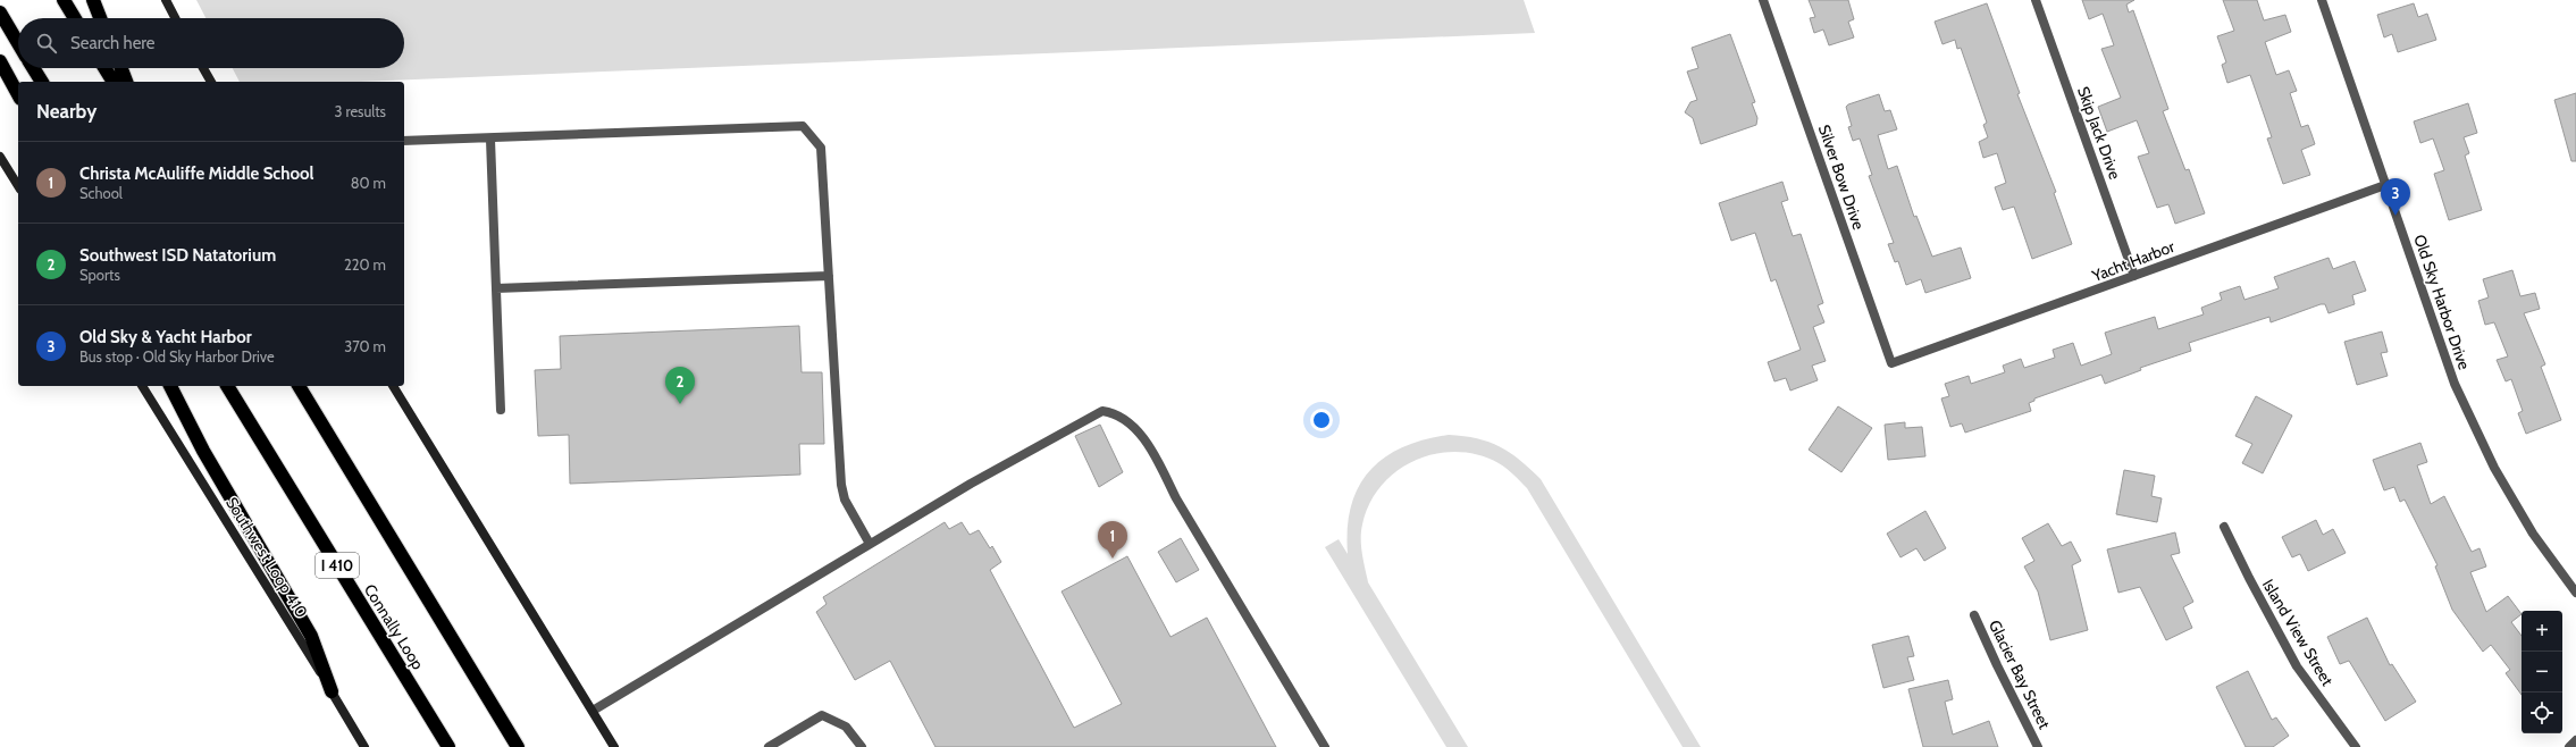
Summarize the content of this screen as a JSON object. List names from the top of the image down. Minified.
{"streets":{"highway":["I 410","Connally Loop"],"main road":["Southwest Loop 410"],"street":["Skip Jack Drive","Silver Bow Drive","Yacht Harbor","Old Sky Harbor Drive","Island View Street","Glacier Bay Street"]},"crossings":[["Skip Jack Drive","Yacht Harbor"],["Silver Bow Drive","Yacht Harbor"],["Yacht Harbor","Old Sky Harbor Drive"]],"page":{"search":"Search here","heading":["Nearby","3 results"],"list":[{"mark":"1","name":"Christa McAuliffe Middle School","note":"School","value":"80 m"},{"mark":"2","name":"Southwest ISD Natatorium","note":"Sports","value":"220 m"},{"mark":"3","name":"Old Sky & Yacht Harbor","note":"Bus stop · Old Sky Harbor Drive","value":"370 m"}],"pins":["3","2","1"],"map_buttons":["+","−"]}}
